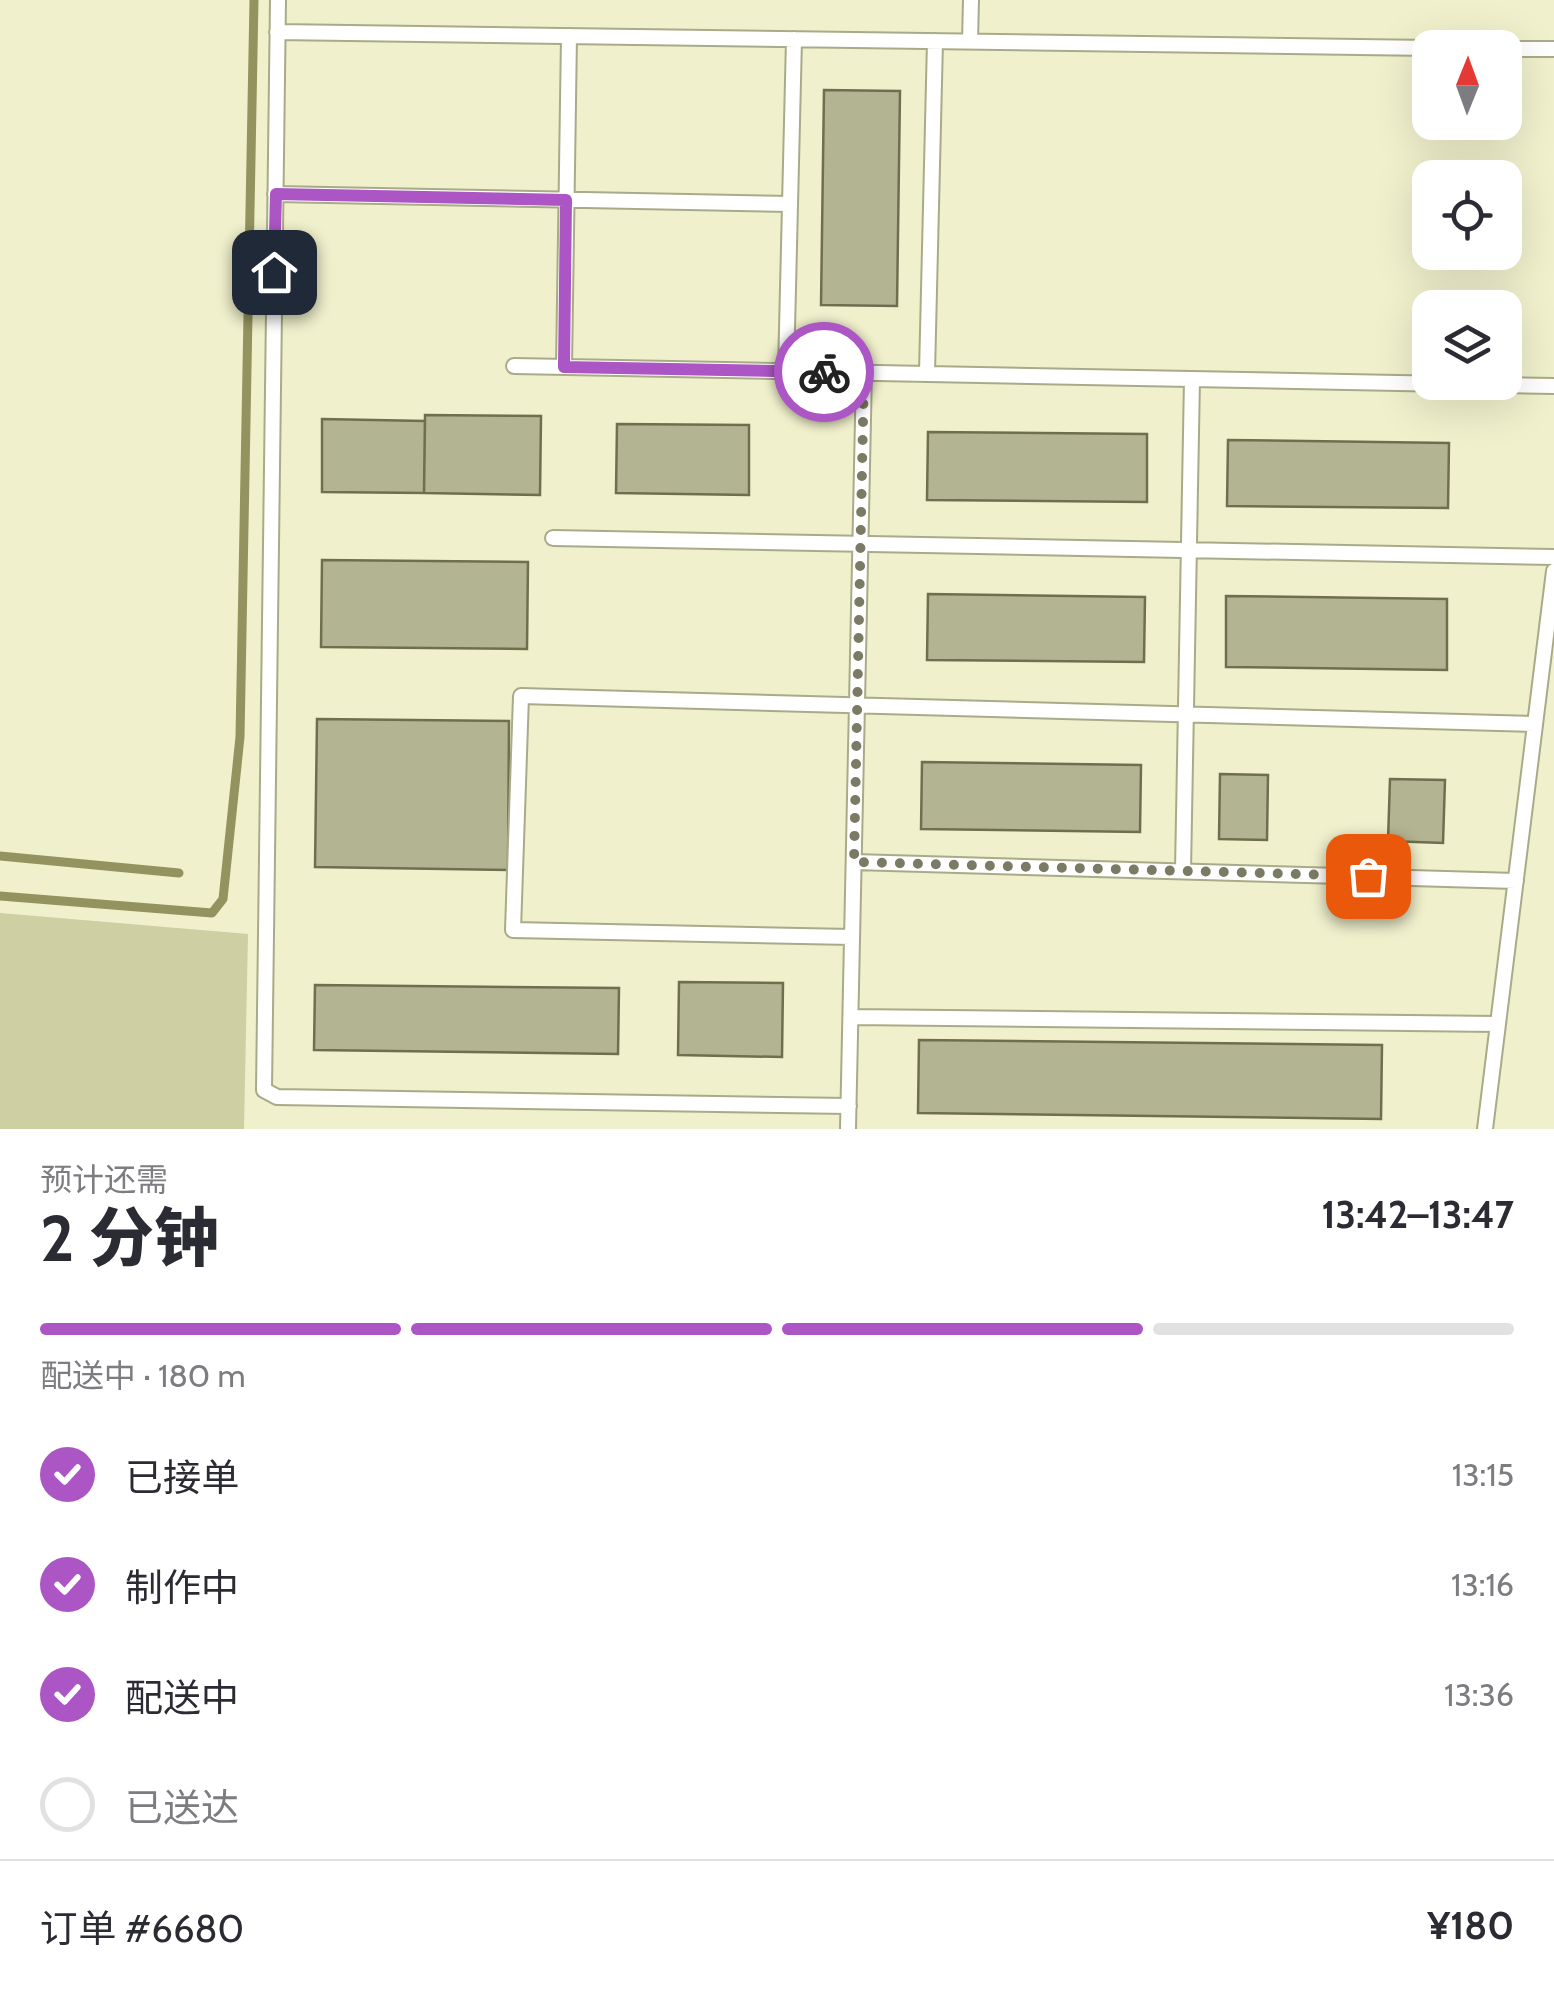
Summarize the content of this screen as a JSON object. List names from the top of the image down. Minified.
{"north":"top","page":{"heading":["2 分钟","预计还需","13:42–13:47"],"panel":["订单 #6680","¥180"],"bar":"配送中 · 180 m","list":[["已接单","13:15"],["制作中","13:16"],["配送中","13:36"],"已送达"]}}
